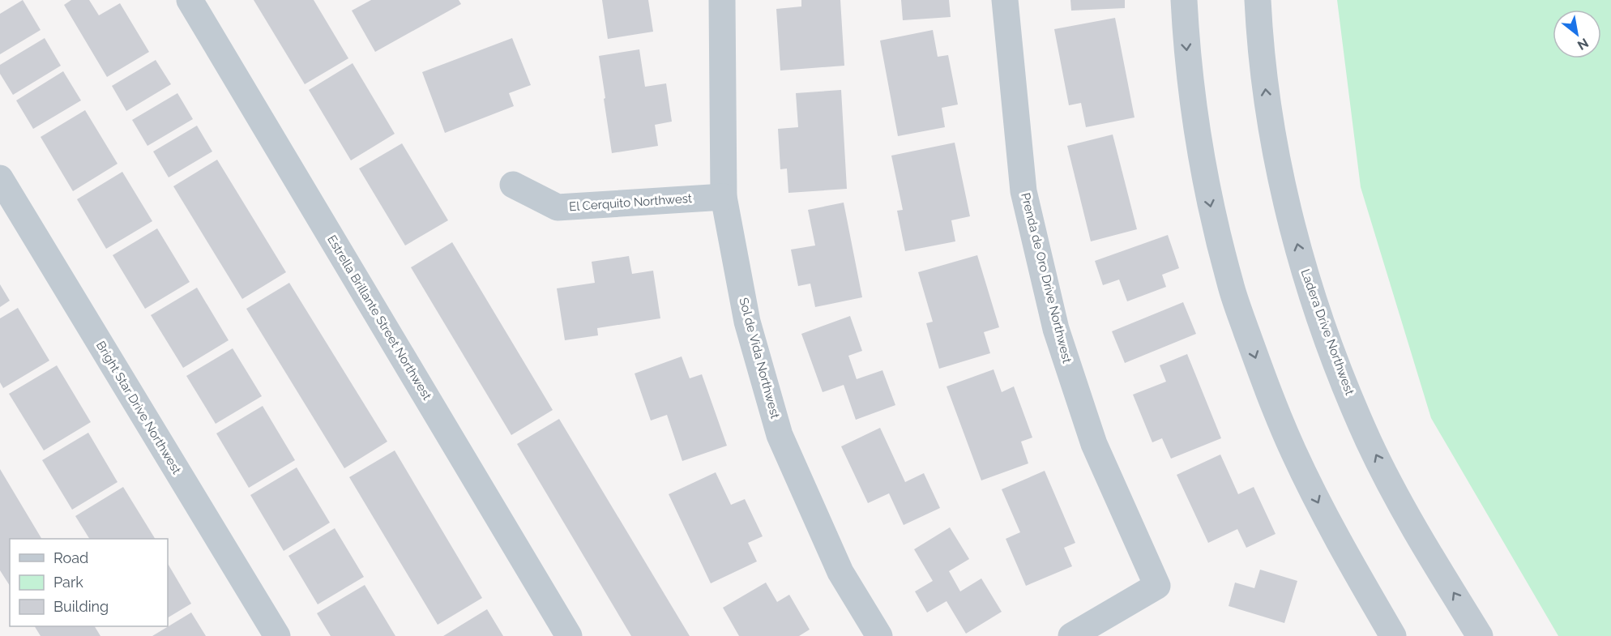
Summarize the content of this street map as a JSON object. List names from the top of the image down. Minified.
{"streets":{"street":["El Cerquito Northwest","Prenda de Oro Drive Northwest","Estrella Brillante Street Northwest","Ladera Drive Northwest","Sol de Vida Northwest","Bright Star Drive Northwest"]},"crossings":[["El Cerquito Northwest","Sol de Vida Northwest"]],"legend":["Road","Park","Building"],"north":"bottom right"}
